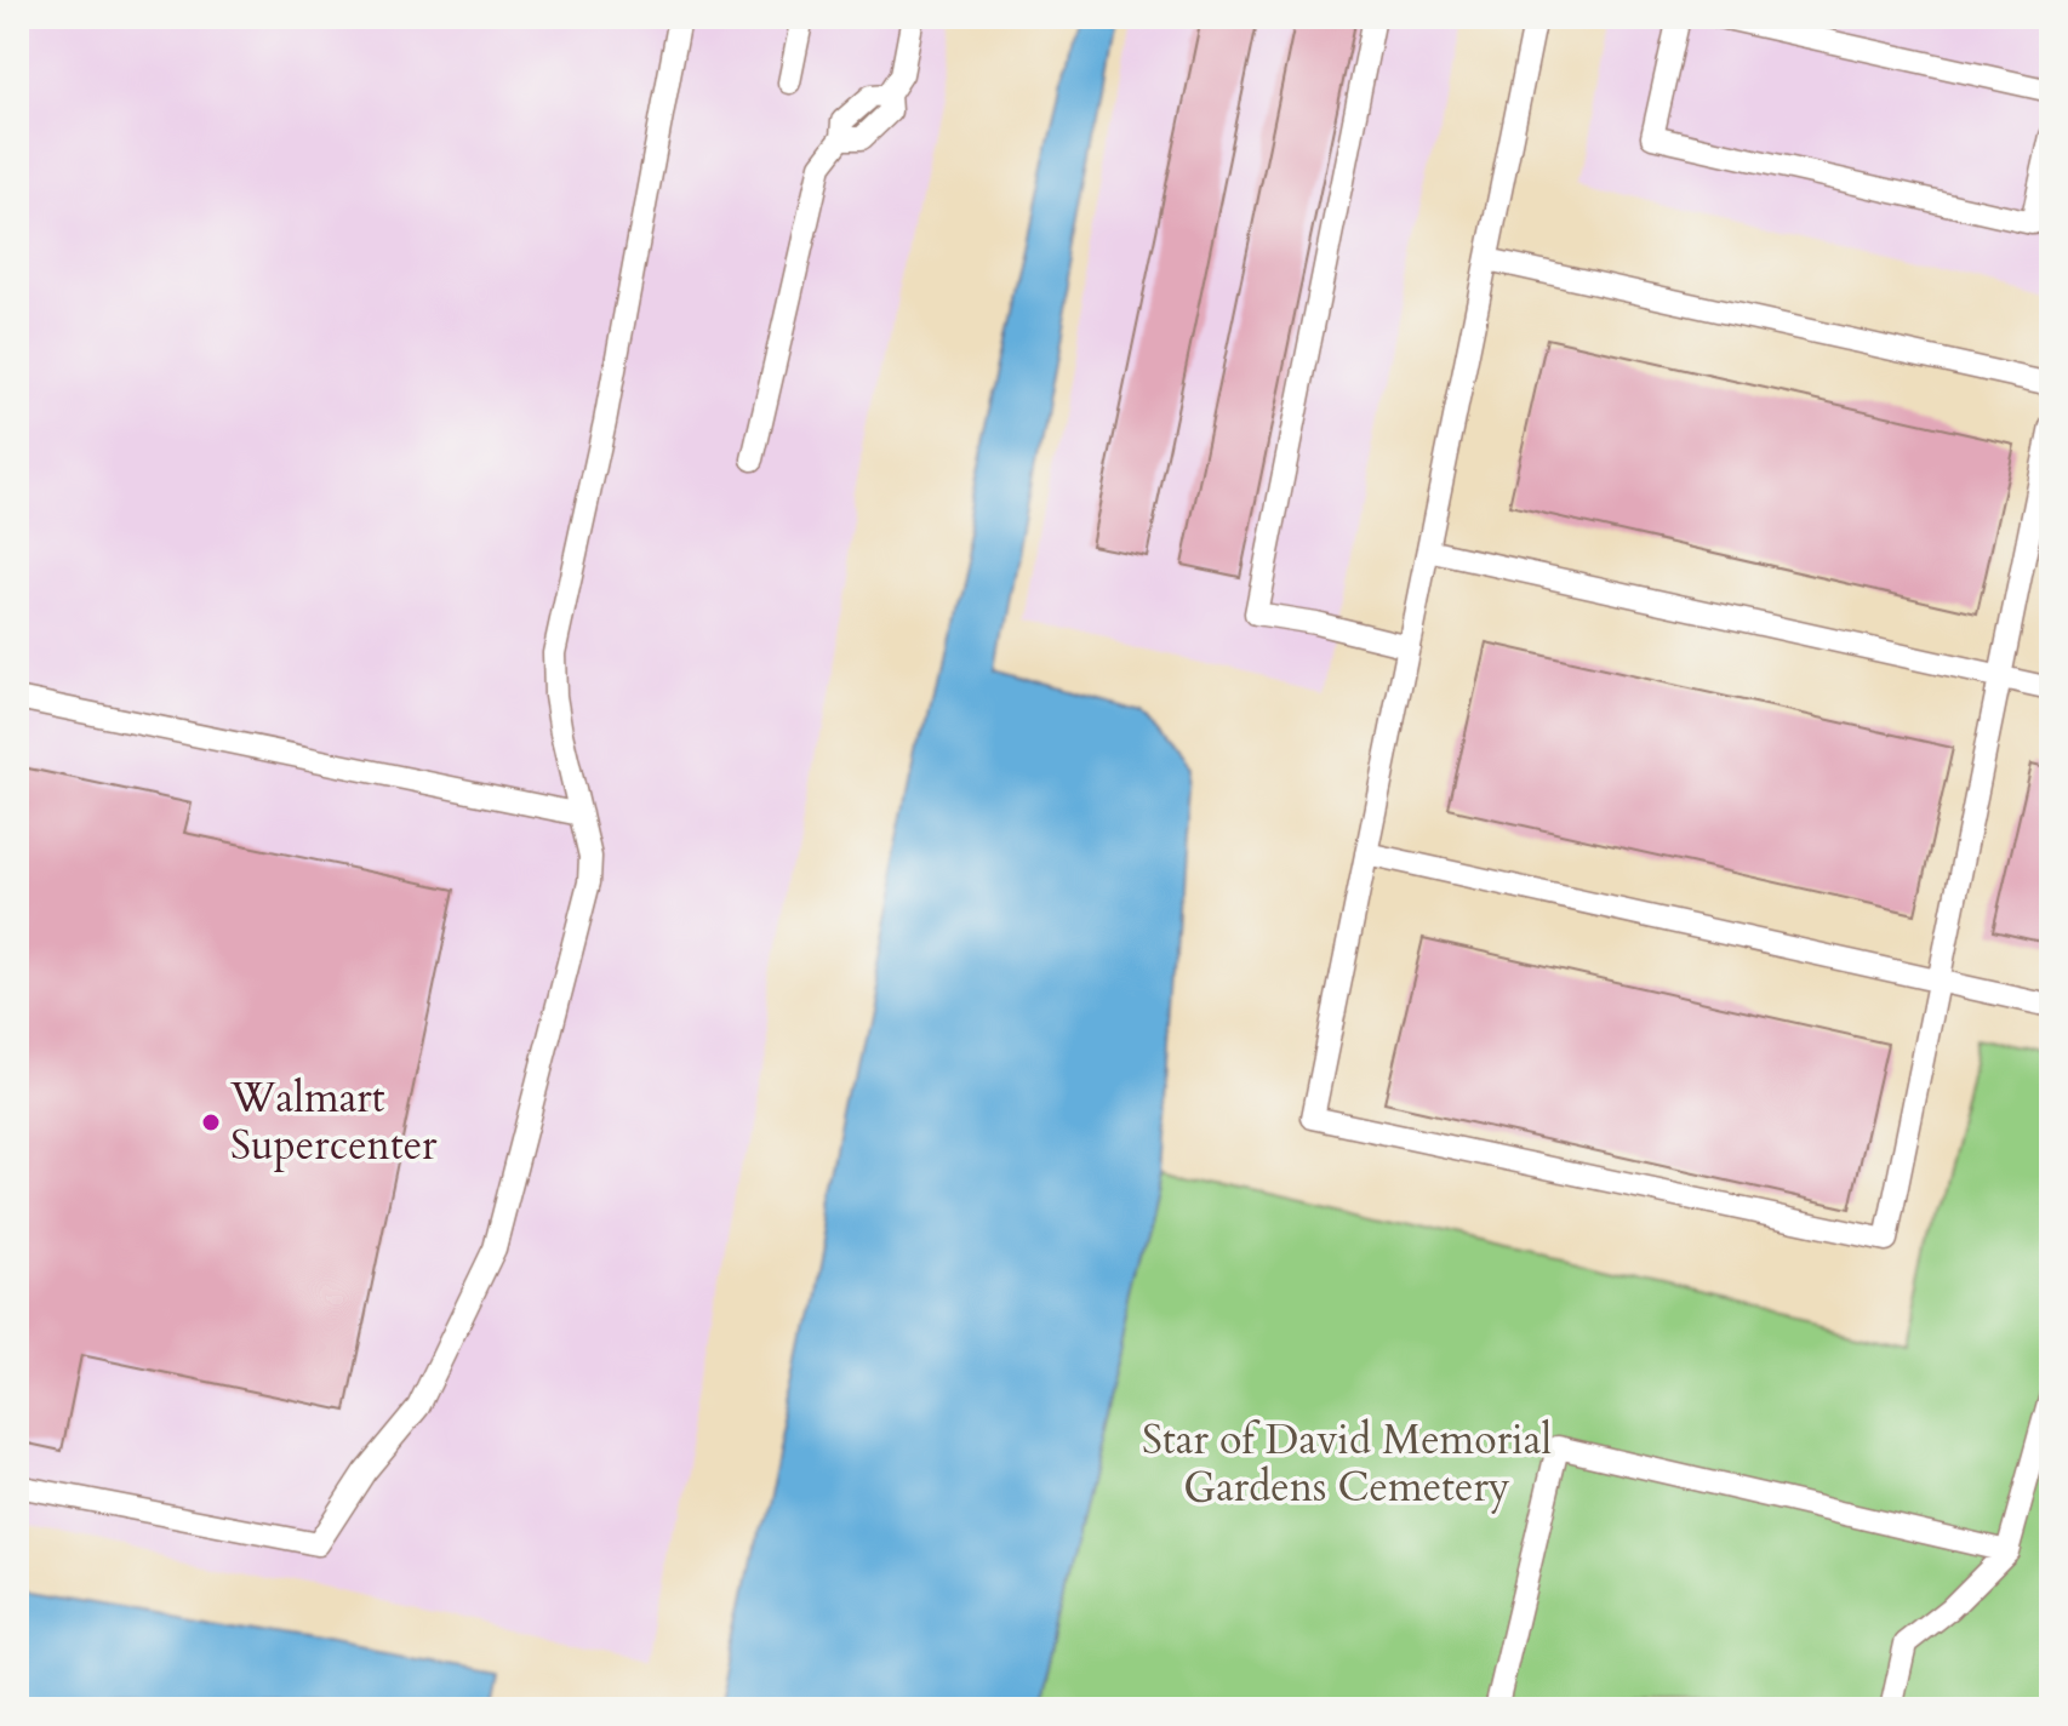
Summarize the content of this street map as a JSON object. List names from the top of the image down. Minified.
{"parks":["Star of David Memorial Gardens Cemetery"],"places":["Walmart Supercenter"]}
